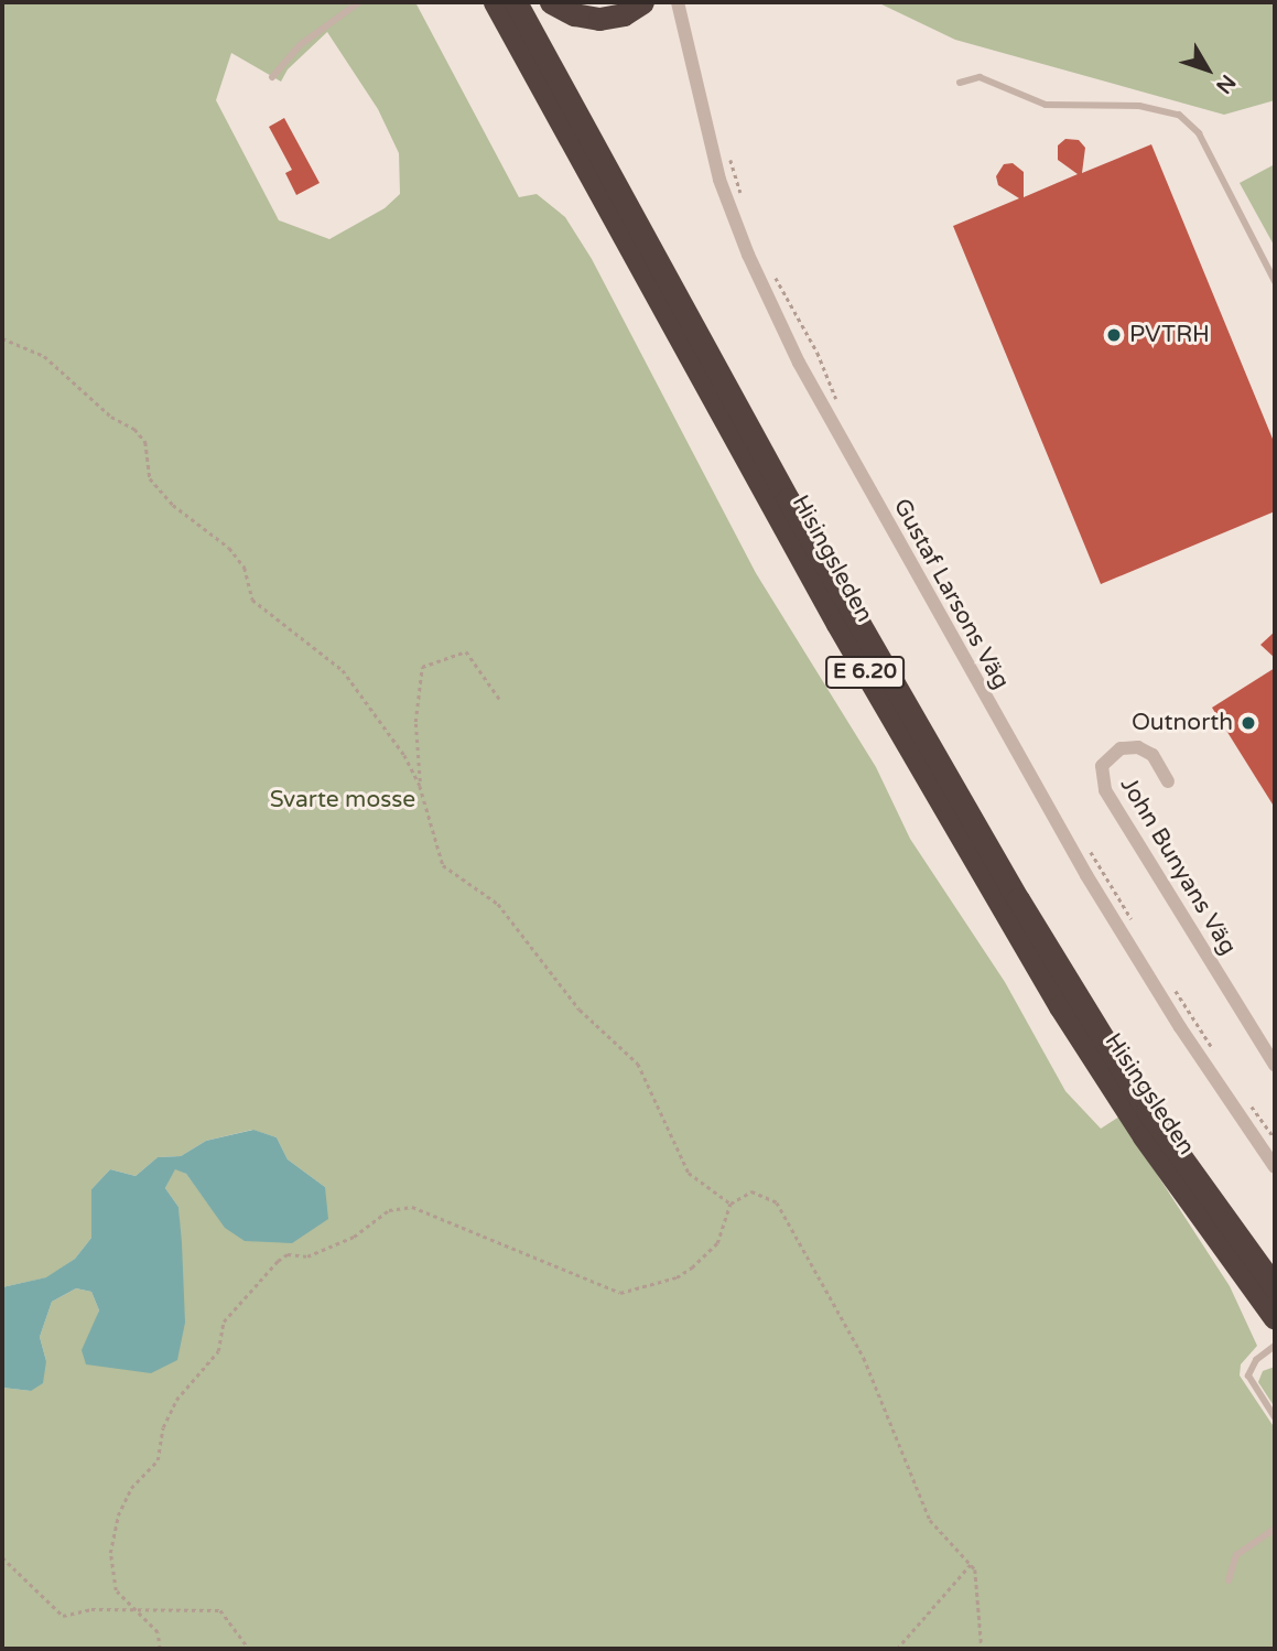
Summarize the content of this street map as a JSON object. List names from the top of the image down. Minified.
{"streets":{"highway":["Hisingsleden","E 6.20"],"street":["Gustaf Larsons Väg","John Bunyans Väg"]},"parks":["Svarte mosse"],"places":["PVTRH","Outnorth"],"north":"bottom right"}
